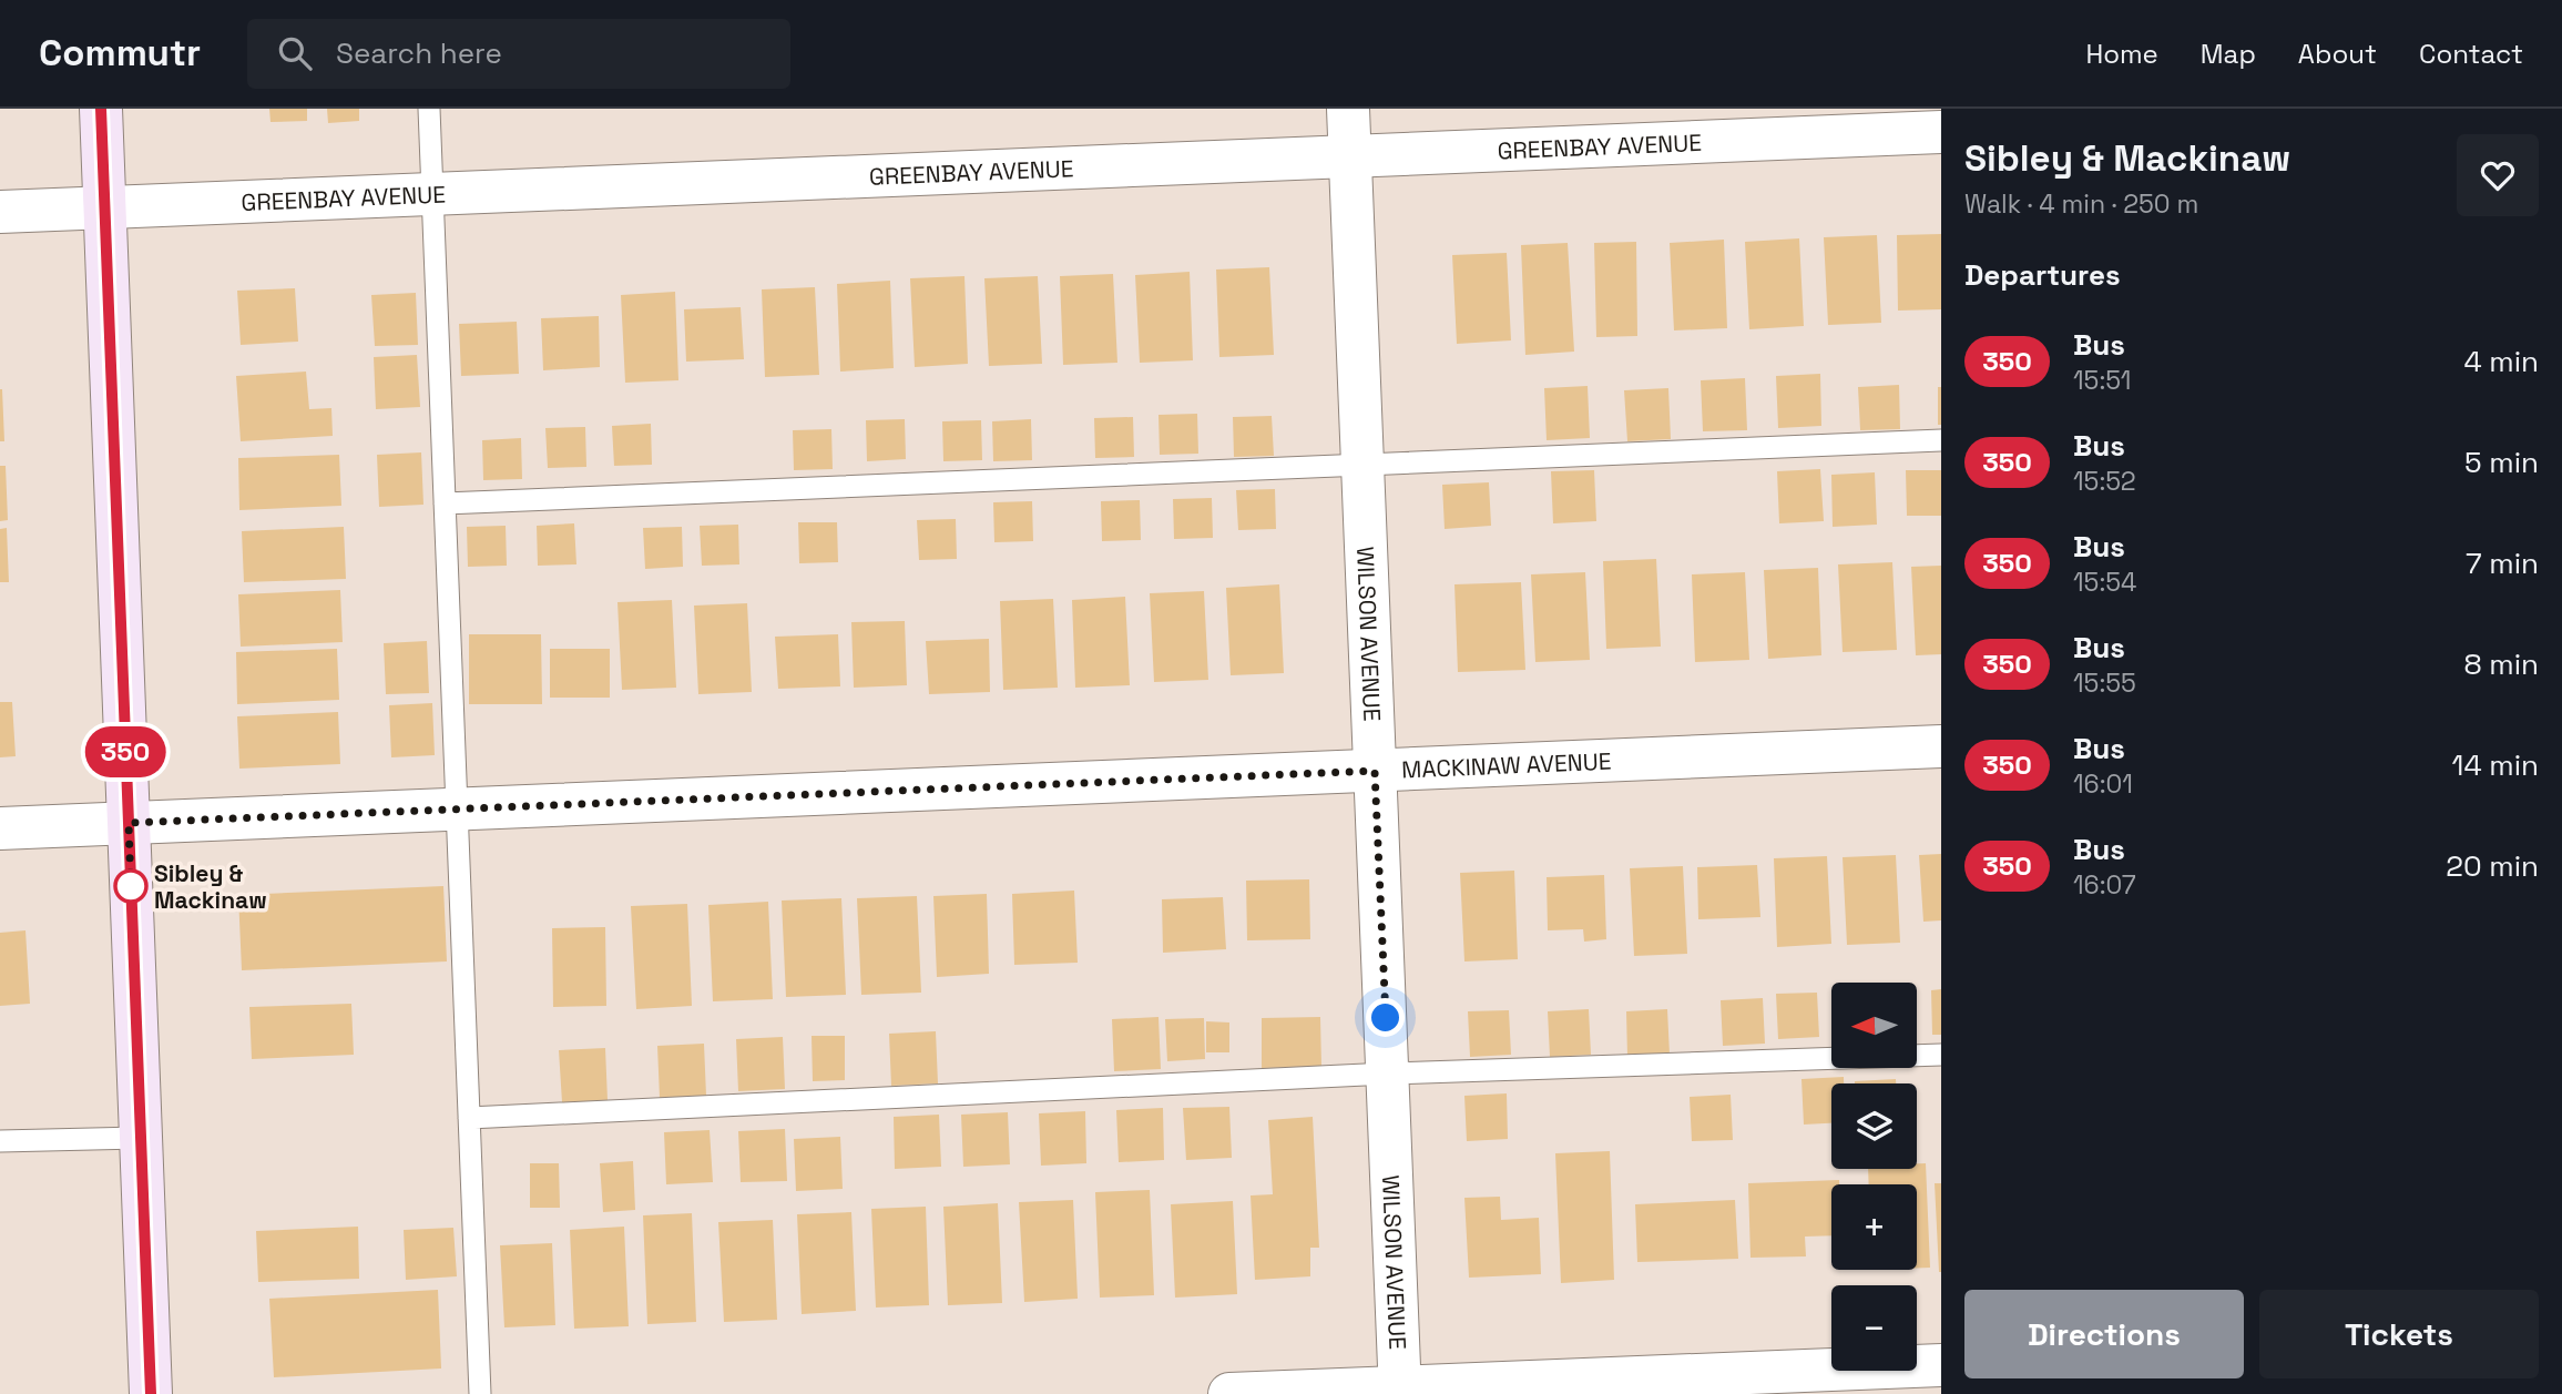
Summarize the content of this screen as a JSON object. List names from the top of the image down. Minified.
{"streets":{"street":["GREENBAY AVENUE","WILSON AVENUE","MACKINAW AVENUE"]},"crossings":[["GREENBAY AVENUE","WILSON AVENUE"],["WILSON AVENUE","MACKINAW AVENUE"]],"places":["Sibley & Mackinaw"],"lines":["bus line 350"],"north":"left","page":{"header":"Commutr","search":"Search here","nav":["Home","Map","About","Contact"],"on_map":"350","heading":[["Sibley & Mackinaw","Walk · 4 min · 250 m"],"Departures"],"list":[{"mark":"350","name":"Bus","note":"15:51","value":"4 min"},{"mark":"350","name":"Bus","note":"15:52","value":"5 min"},{"mark":"350","name":"Bus","note":"15:54","value":"7 min"},{"mark":"350","name":"Bus","note":"15:55","value":"8 min"},{"mark":"350","name":"Bus","note":"16:01","value":"14 min"},{"mark":"350","name":"Bus","note":"16:07","value":"20 min"}],"map_buttons":["+","−"],"buttons":["Directions","Tickets"]}}
